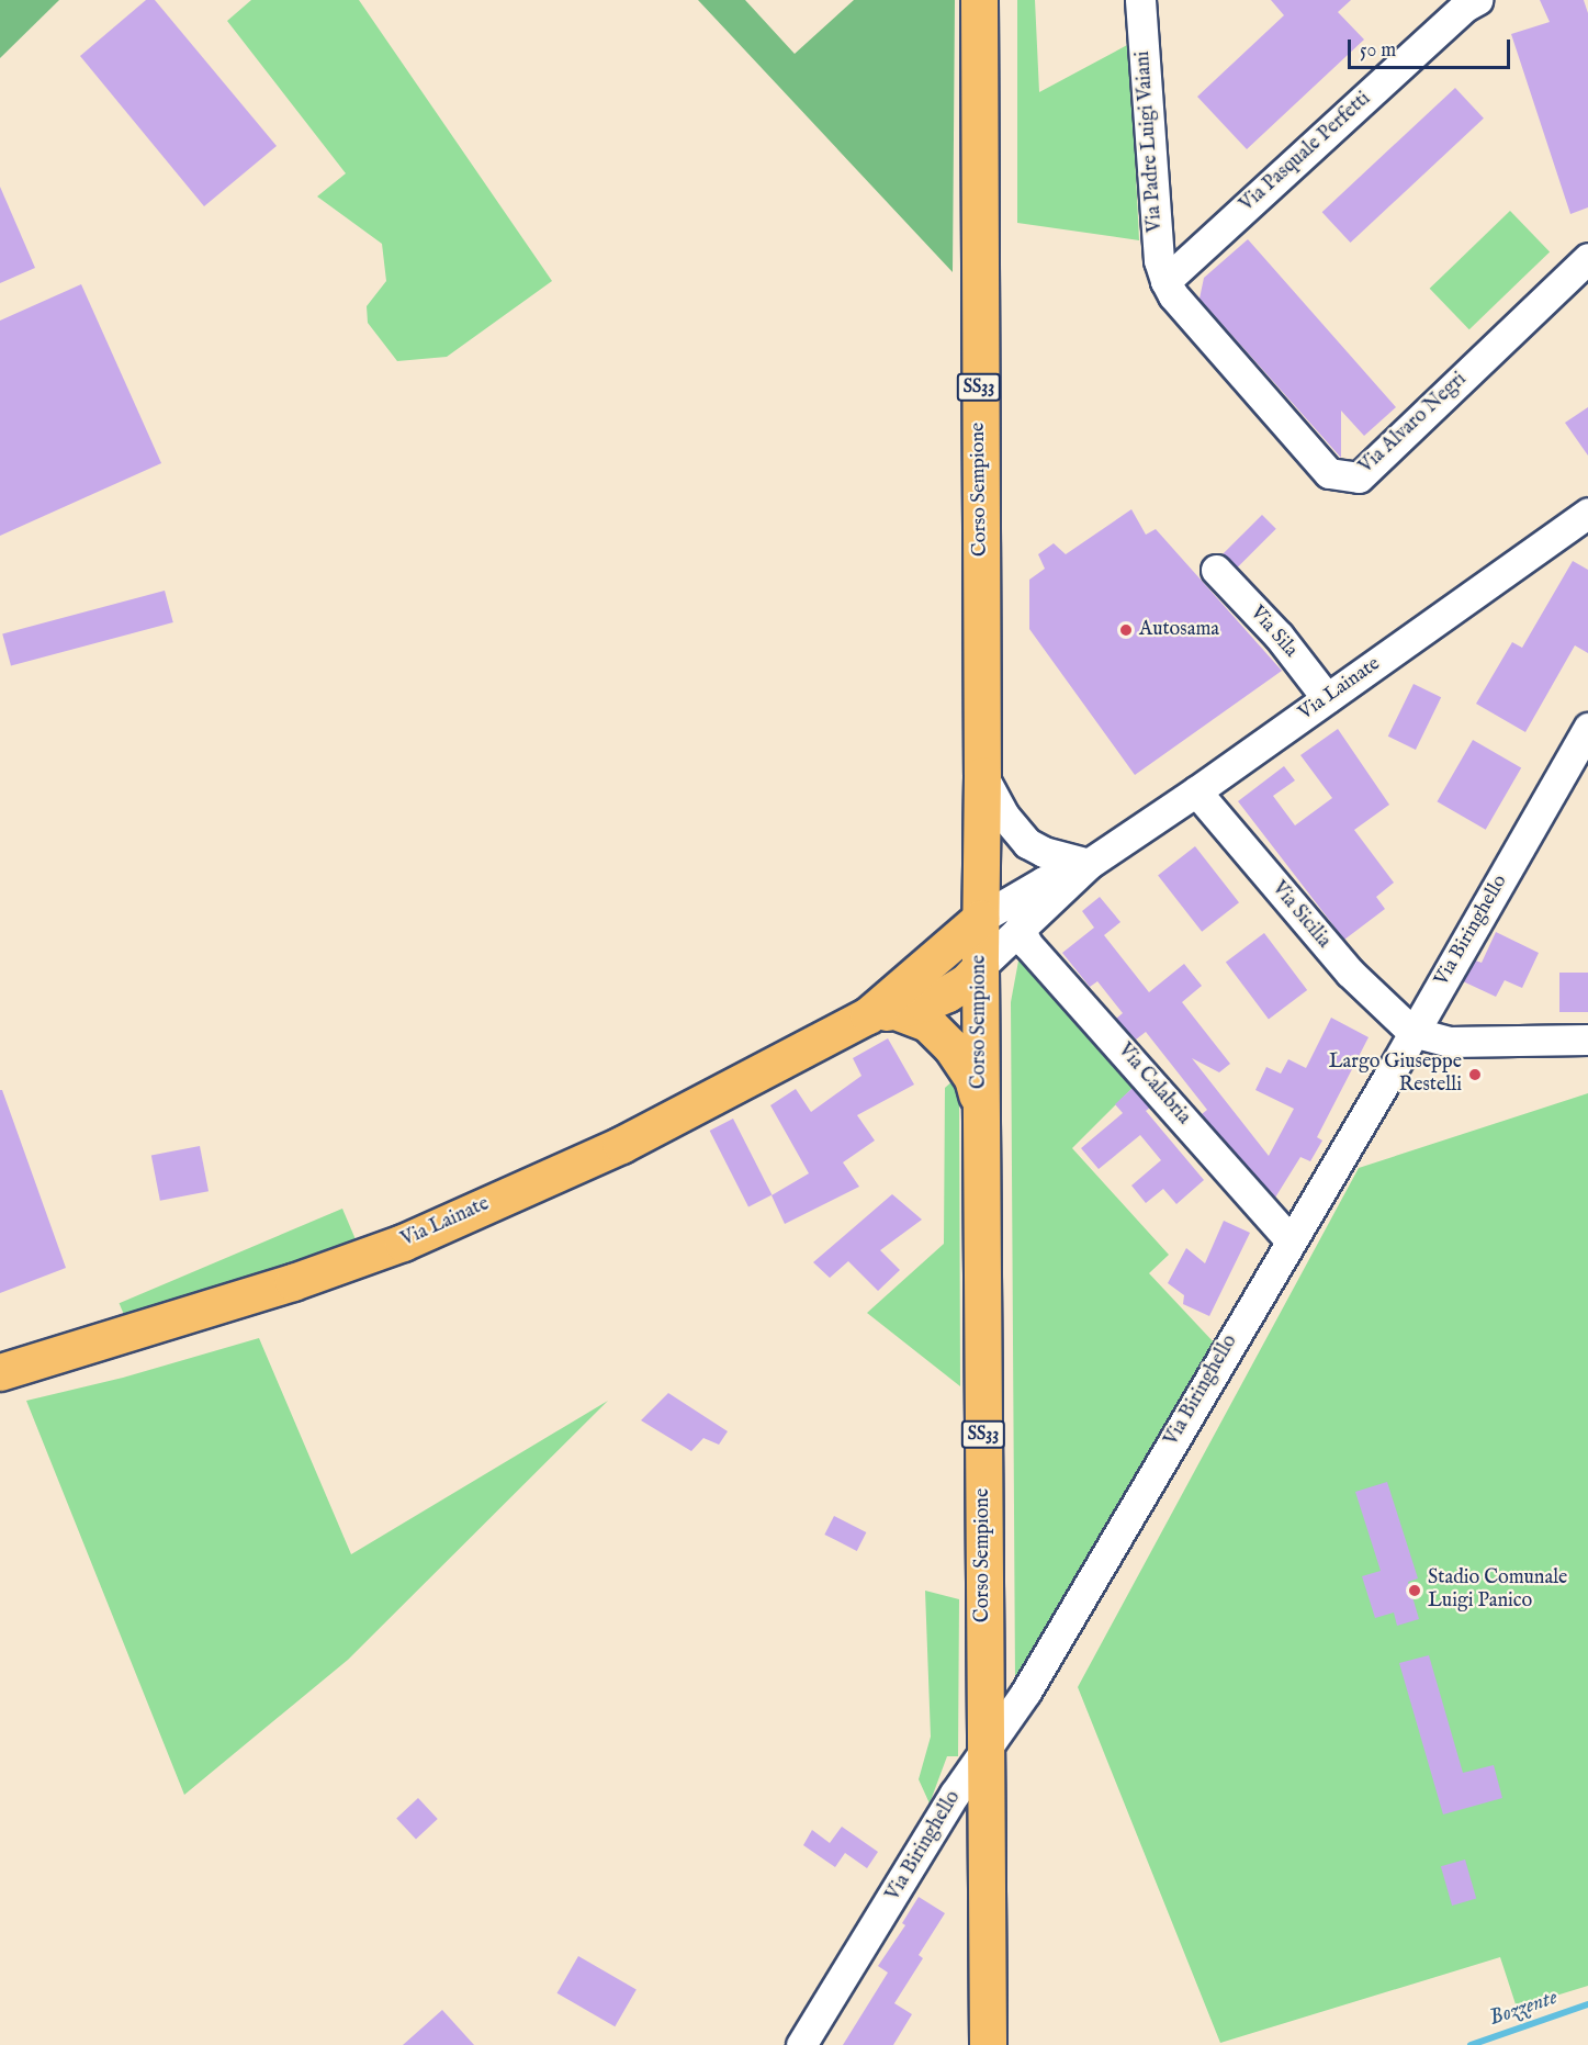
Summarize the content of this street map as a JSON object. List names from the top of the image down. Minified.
{"streets":{"main road":["SS33","Corso Sempione","Via Lainate"],"street":["Via Padre Luigi Vaiani","Via Pasquale Perfetti","Via Alvaro Negri","Via Sila","Via Sicilia","Via Biringhello","Via Calabria"]},"crossings":[["Via Padre Luigi Vaiani","Via Pasquale Perfetti"],["Via Padre Luigi Vaiani","Via Alvaro Negri"],["Via Pasquale Perfetti","Via Alvaro Negri"],["Corso Sempione","Via Lainate"],["Corso Sempione","Via Biringhello"],["Via Sila","Via Lainate"],["Via Lainate","Via Sicilia"],["Via Lainate","Via Calabria"],["Via Sicilia","Via Biringhello"],["Via Biringhello","Via Calabria"]],"water":["Bozzente"],"places":["Autosama","Largo Giuseppe Restelli","Stadio Comunale Luigi Panico"],"scale_bar":"50 m"}
